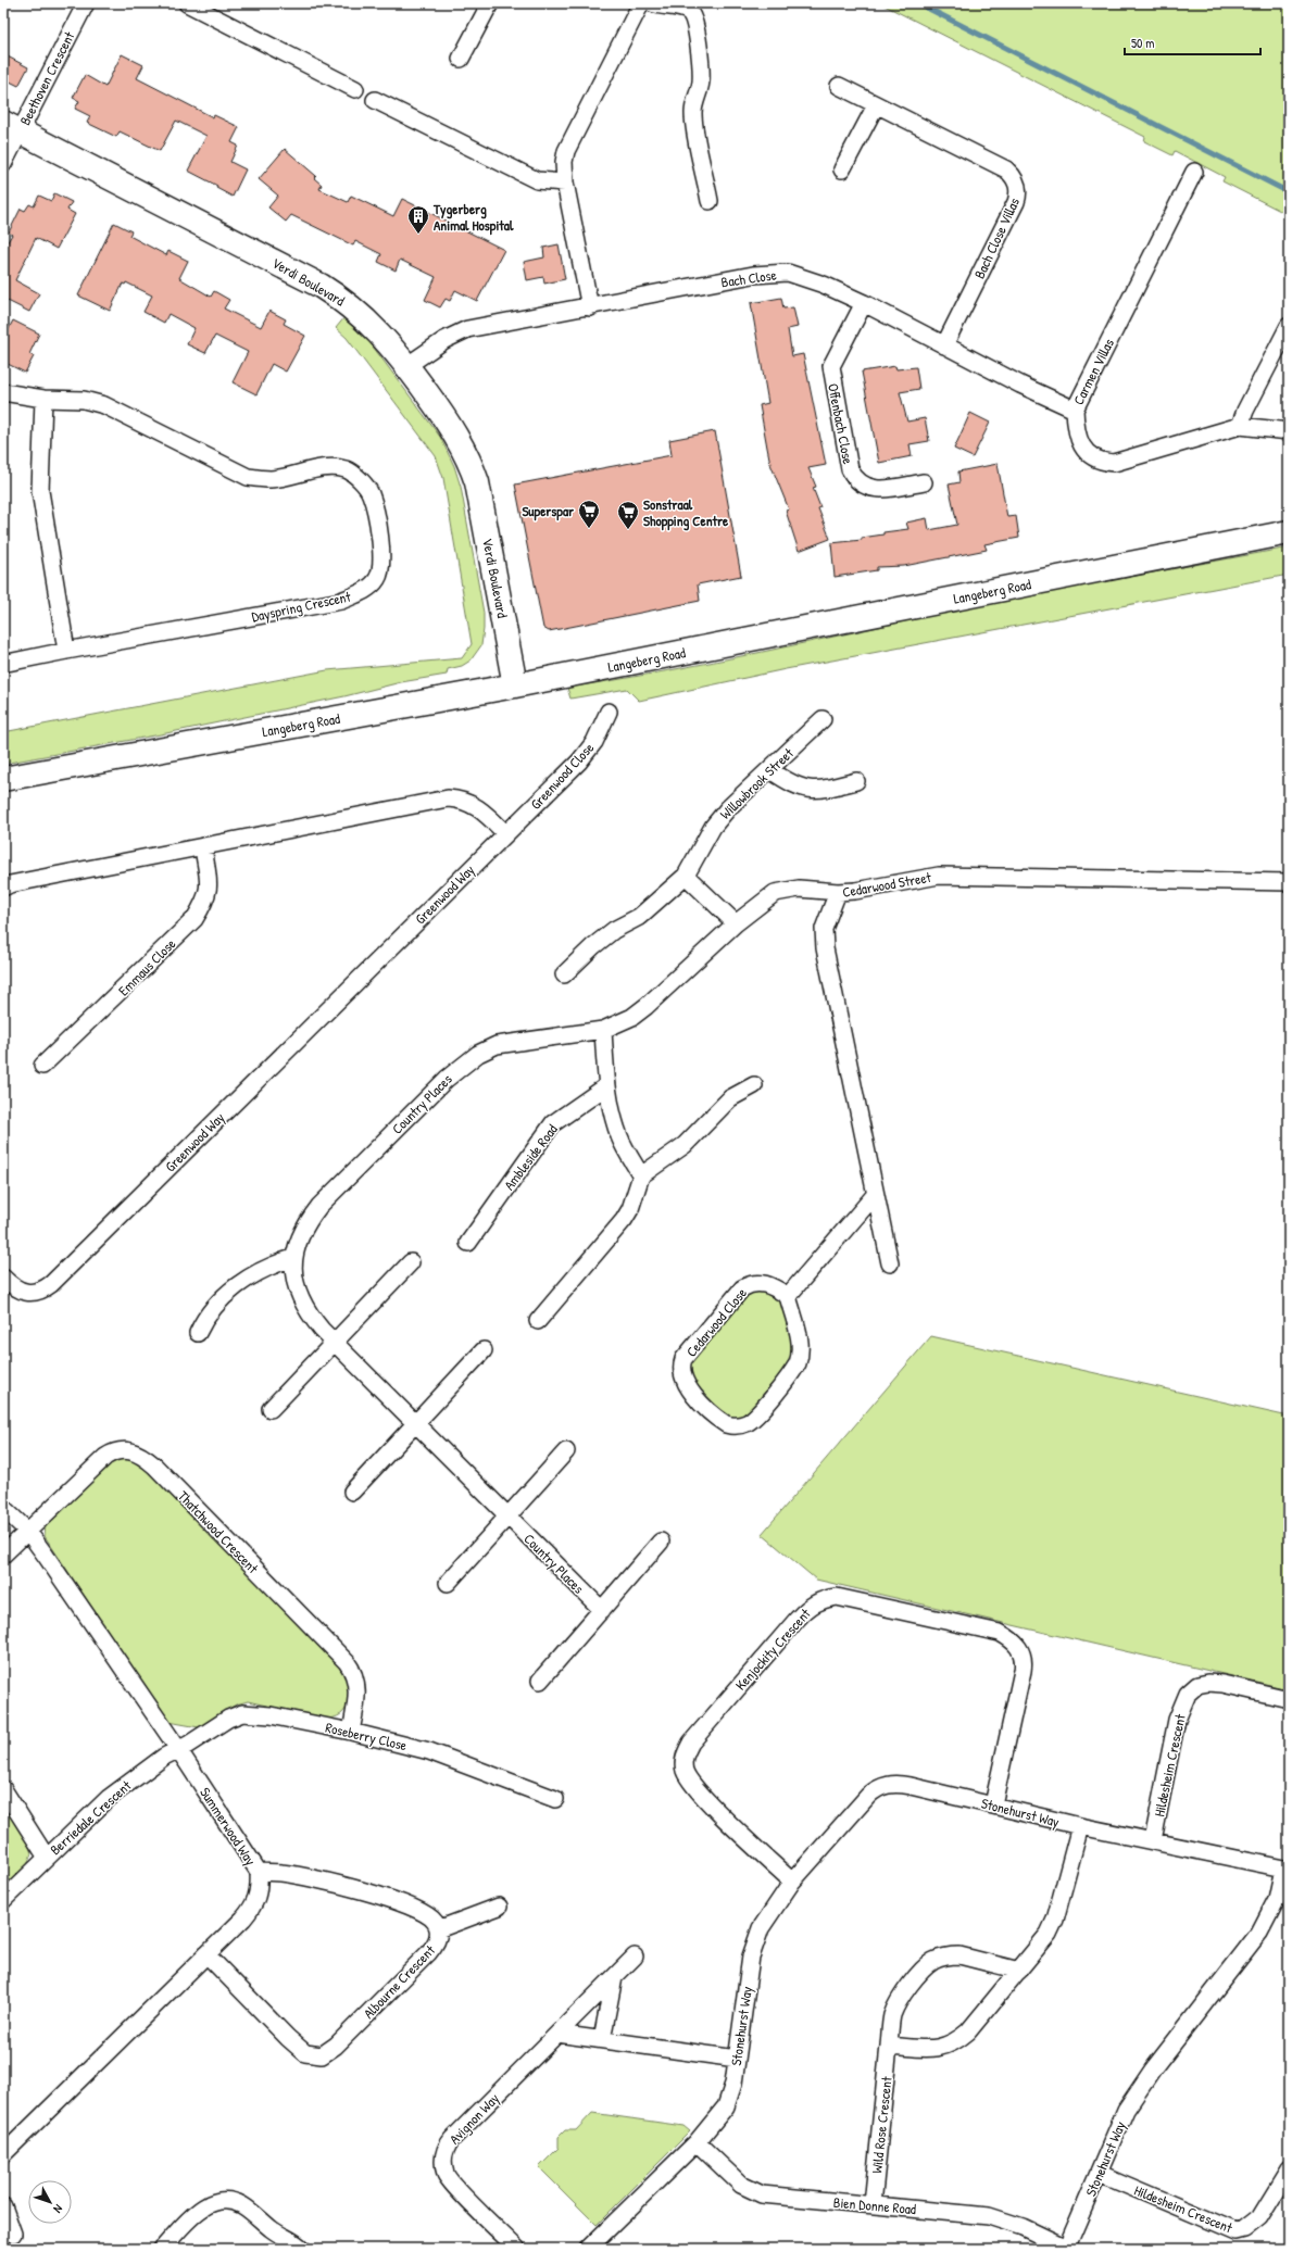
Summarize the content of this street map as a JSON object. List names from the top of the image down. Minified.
{"streets":{"main road":["Verdi Boulevard","Langeberg Road"],"street":["Beethoven Crescent","Bach Close Villas","Bach Close","Carmen Villas","Offenbach Close","Dayspring Crescent","Greenwood Close","Willowbrook Street","Cedarwood Street","Greenwood Way","Emmaus Close","Country Places","Ambleside Road","Cedarwood Close","Thatchwood Crescent","Kenjockity Crescent","Roseberry Close","Hildesheim Crescent","Stonehurst Way","Berriedale Crescent","Summerwood Way","Albourne Crescent","Avignon Way","Wild Rose Crescent","Bien Donne Road"]},"crossings":[["Beethoven Crescent","Verdi Boulevard"],["Bach Close Villas","Bach Close"],["Bach Close","Verdi Boulevard"],["Bach Close","Carmen Villas"],["Bach Close","Offenbach Close"],["Verdi Boulevard","Langeberg Road"],["Greenwood Close","Greenwood Way"],["Cedarwood Street","Country Places"],["Thatchwood Crescent","Roseberry Close"],["Thatchwood Crescent","Summerwood Way"],["Kenjockity Crescent","Stonehurst Way"],["Roseberry Close","Berriedale Crescent"],["Roseberry Close","Summerwood Way"],["Hildesheim Crescent","Stonehurst Way"],["Stonehurst Way","Bien Donne Road"],["Berriedale Crescent","Summerwood Way"],["Summerwood Way","Albourne Crescent"],["Wild Rose Crescent","Bien Donne Road"]],"places":{"building":["Tygerberg Animal Hospital"],"supermarket":["Superspar","Sonstraal Shopping Centre"]},"scale_bar":"50 m","north":"bottom right"}
